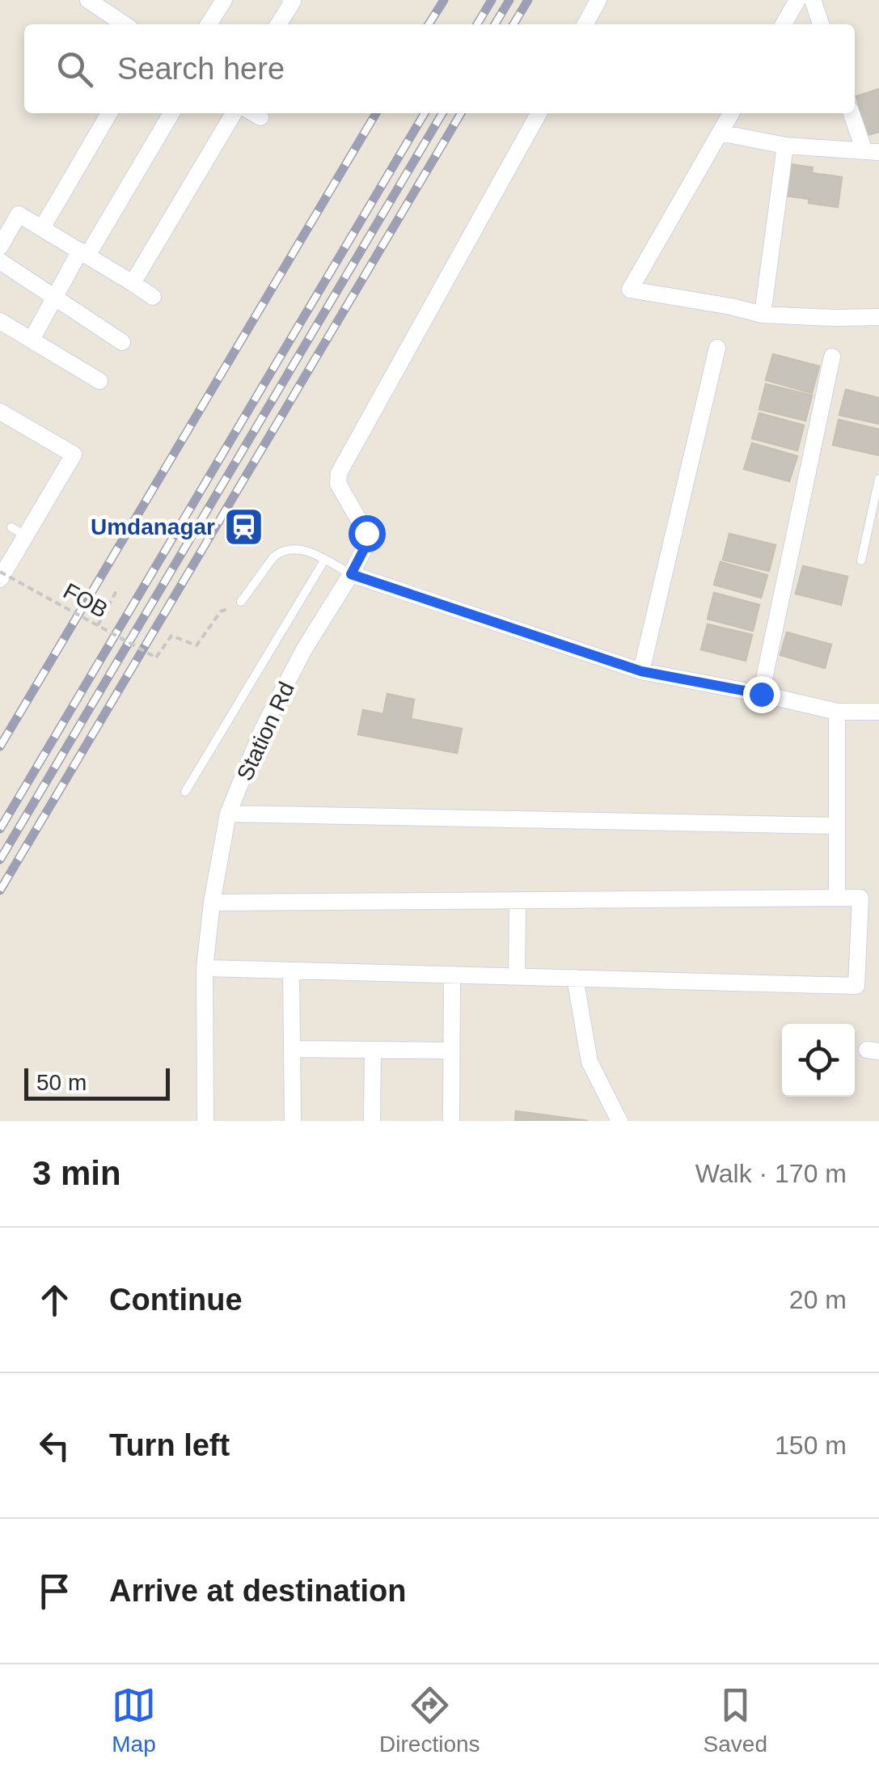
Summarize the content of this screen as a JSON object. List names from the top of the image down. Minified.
{"streets":{"street":["Station Rd"],"path":["FOB"]},"places":{"station":["Umdanagar"]},"scale_bar":"50 m","page":{"search":"Search here","scale":"50 m","heading":["3 min","Walk · 170 m"],"list":[["Continue","20 m"],["Turn left","150 m"],"Arrive at destination"],"nav":["Map","Directions","Saved"]}}
